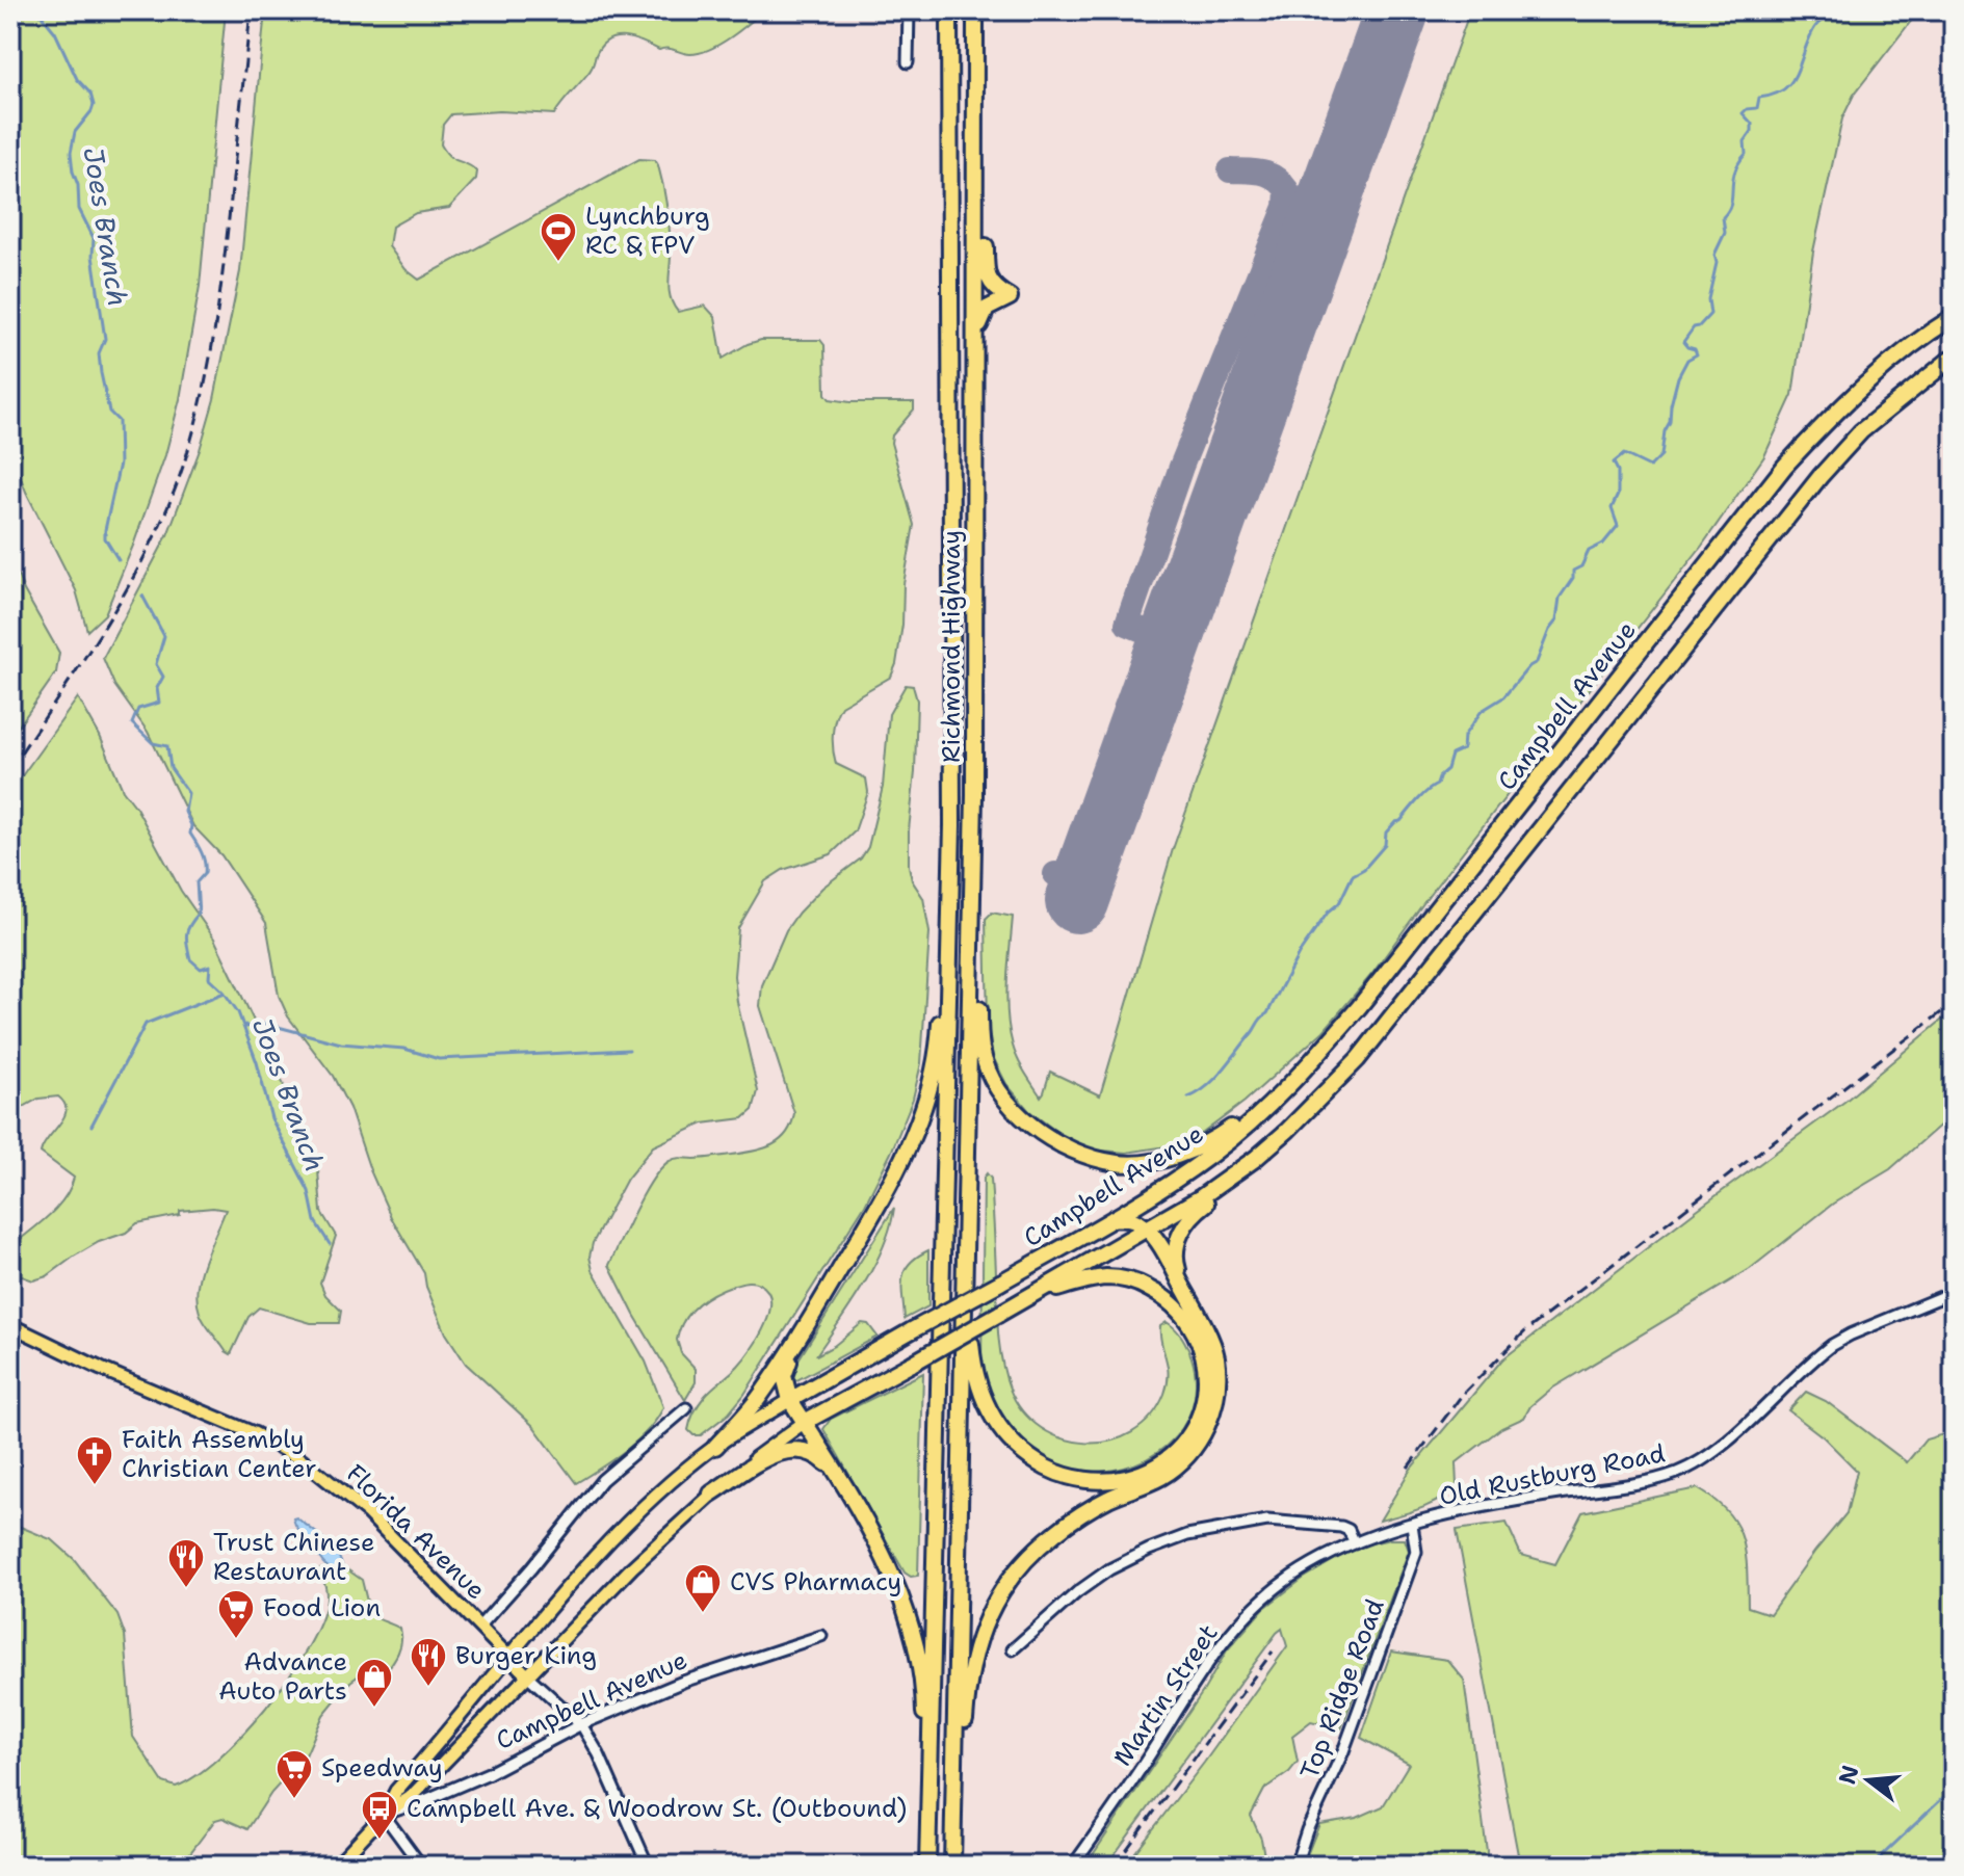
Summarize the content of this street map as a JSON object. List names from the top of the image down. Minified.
{"streets":{"highway":["Richmond Highway","Campbell Avenue"],"main road":["Florida Avenue"],"street":["Old Rustburg Road","Top Ridge Road","Martin Street"]},"crossings":[["Campbell Avenue","Florida Avenue"],["Old Rustburg Road","Top Ridge Road"],["Old Rustburg Road","Martin Street"]],"water":["Joes Branch"],"places":{"sports":["Lynchburg RC & FPV"],"church":["Faith Assembly Christian Center"],"restaurant":["Trust Chinese Restaurant","Burger King"],"shop":["CVS Pharmacy","Advance Auto Parts"],"supermarket":["Food Lion","Speedway"],"bus stop":["Campbell Ave. & Woodrow St. (Outbound)"]},"north":"left"}
